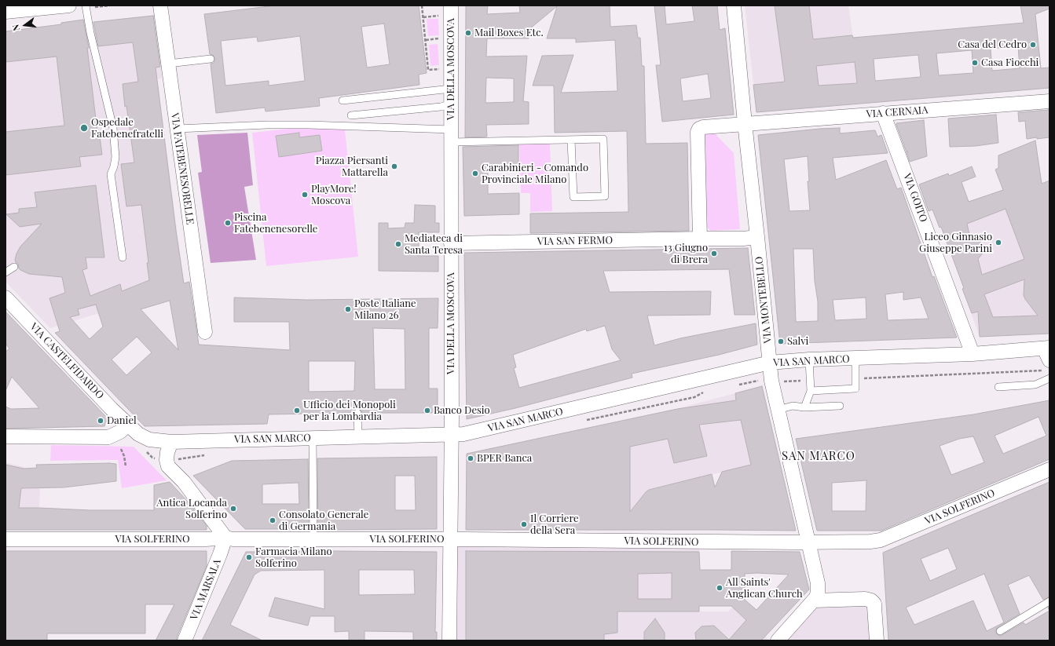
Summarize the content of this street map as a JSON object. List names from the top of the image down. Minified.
{"streets":{"street":["VIA DELLA MOSCOVA","VIA CERNAIA","VIA FATEBENESORELLE","VIA GOITO","VIA SAN FERMO","VIA MONTEBELLO","VIA CASTELFIDARDO","VIA SAN MARCO","VIA SOLFERINO","VIA MARSALA"]},"crossings":[["VIA DELLA MOSCOVA","VIA SAN FERMO"],["VIA DELLA MOSCOVA","VIA SAN MARCO"],["VIA DELLA MOSCOVA","VIA SOLFERINO"],["VIA CERNAIA","VIA GOITO"],["VIA CERNAIA","VIA SAN FERMO"],["VIA CERNAIA","VIA MONTEBELLO"],["VIA GOITO","VIA SAN MARCO"],["VIA SAN FERMO","VIA MONTEBELLO"],["VIA MONTEBELLO","VIA SAN MARCO"],["VIA MONTEBELLO","VIA SOLFERINO"],["VIA CASTELFIDARDO","VIA SAN MARCO"],["VIA SOLFERINO","VIA MARSALA"]],"districts":["SAN MARCO"],"places":["Mail Boxes Etc.","Casa del Cedro","Casa Fiocchi","Ospedale Fatebenefratelli","Piazza Piersanti Mattarella","Carabinieri - Comando Provinciale Milano","PlayMore! Moscova","Piscina Fatebenenesorelle","Liceo Ginnasio Giuseppe Parini","Mediateca di Santa Teresa","13 Giugno di Brera","Poste Italiane Milano 26","Salvi","Ufficio dei Monopoli per la Lombardia","Banco Desio","Daniel","BPER Banca","Antica Locanda Solferino","Consolato Generale di Germania","Il Corriere della Sera","Farmacia Milano Solferino","All Saints' Anglican Church"],"north":"left"}
